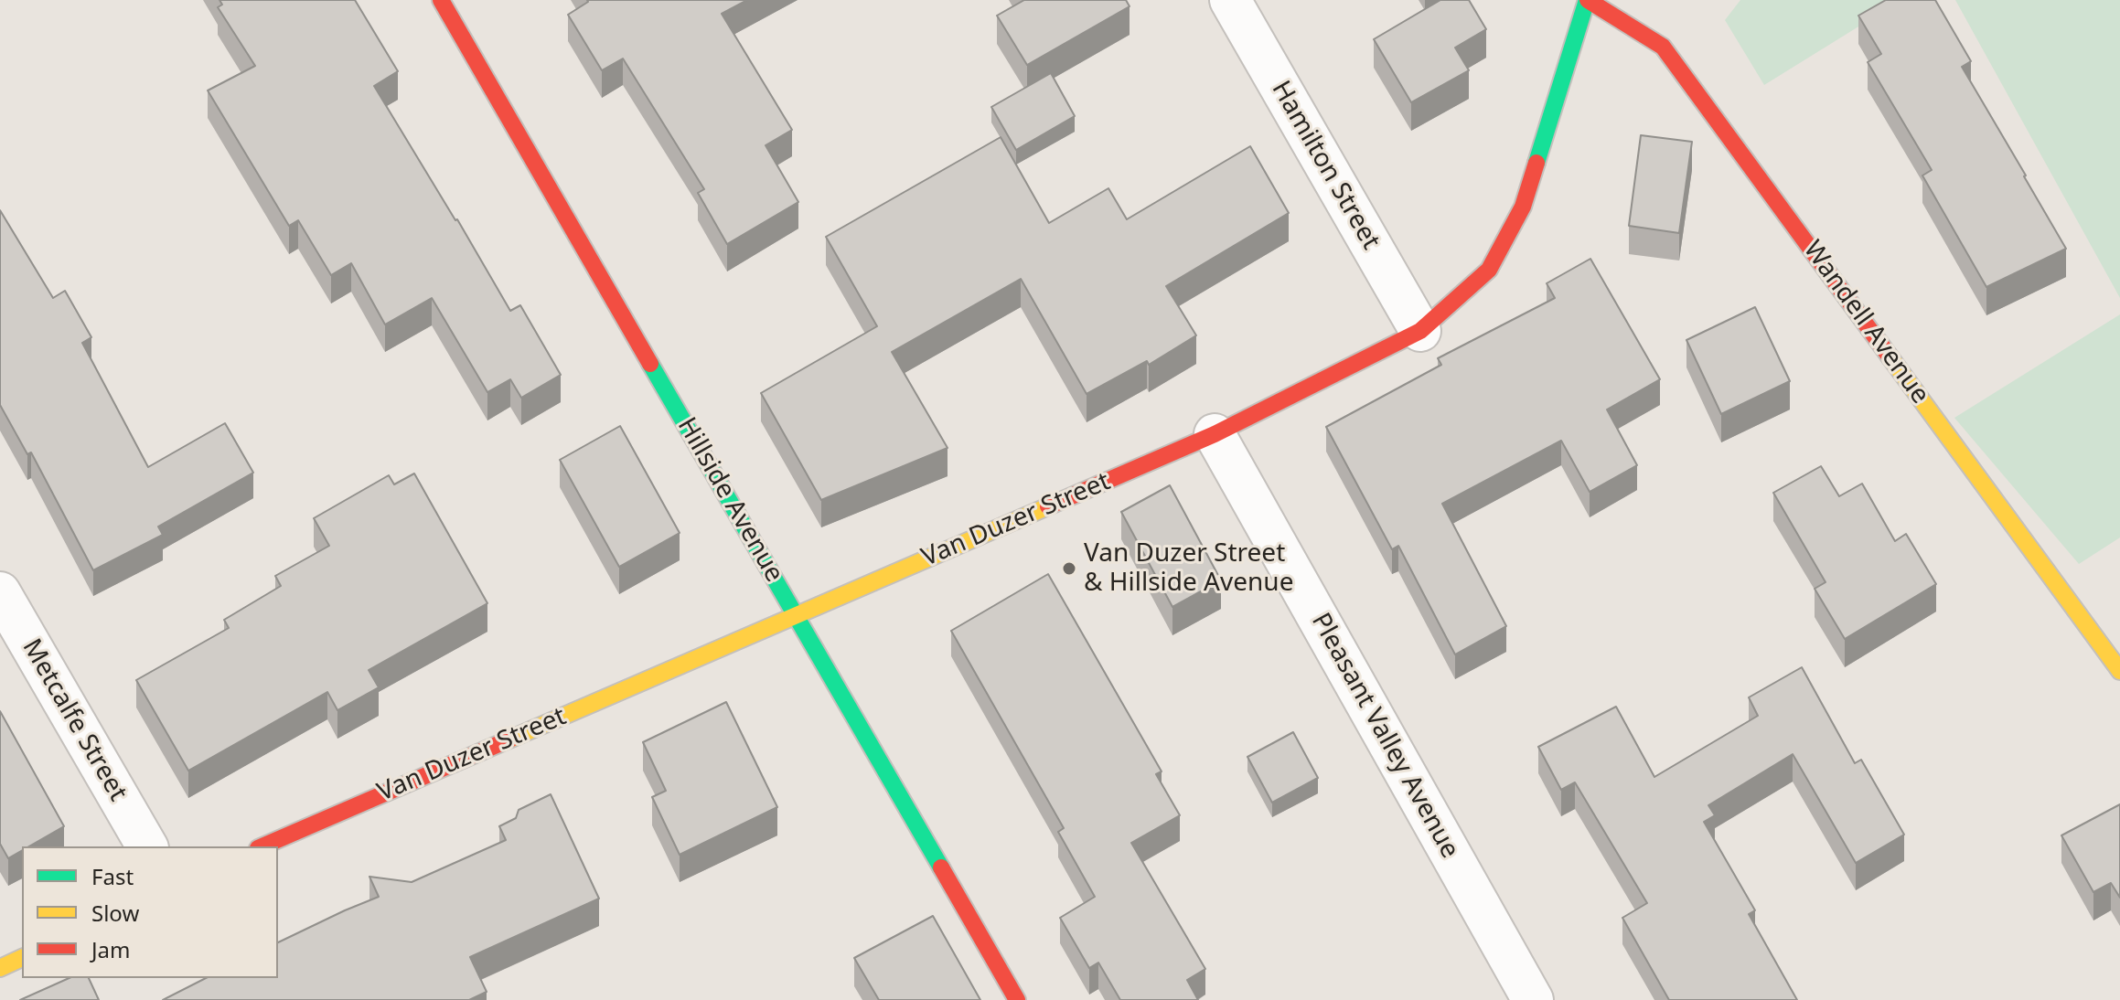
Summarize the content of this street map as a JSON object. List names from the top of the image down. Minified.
{"streets":{"street":["Hamilton Street","Wandell Avenue","Hillside Avenue","Van Duzer Street","Metcalfe Street","Pleasant Valley Avenue"]},"crossings":[["Hamilton Street","Van Duzer Street"],["Wandell Avenue","Van Duzer Street"],["Hillside Avenue","Van Duzer Street"],["Van Duzer Street","Pleasant Valley Avenue"]],"places":["Van Duzer Street & Hillside Avenue"],"legend":["Fast","Slow","Jam"]}
